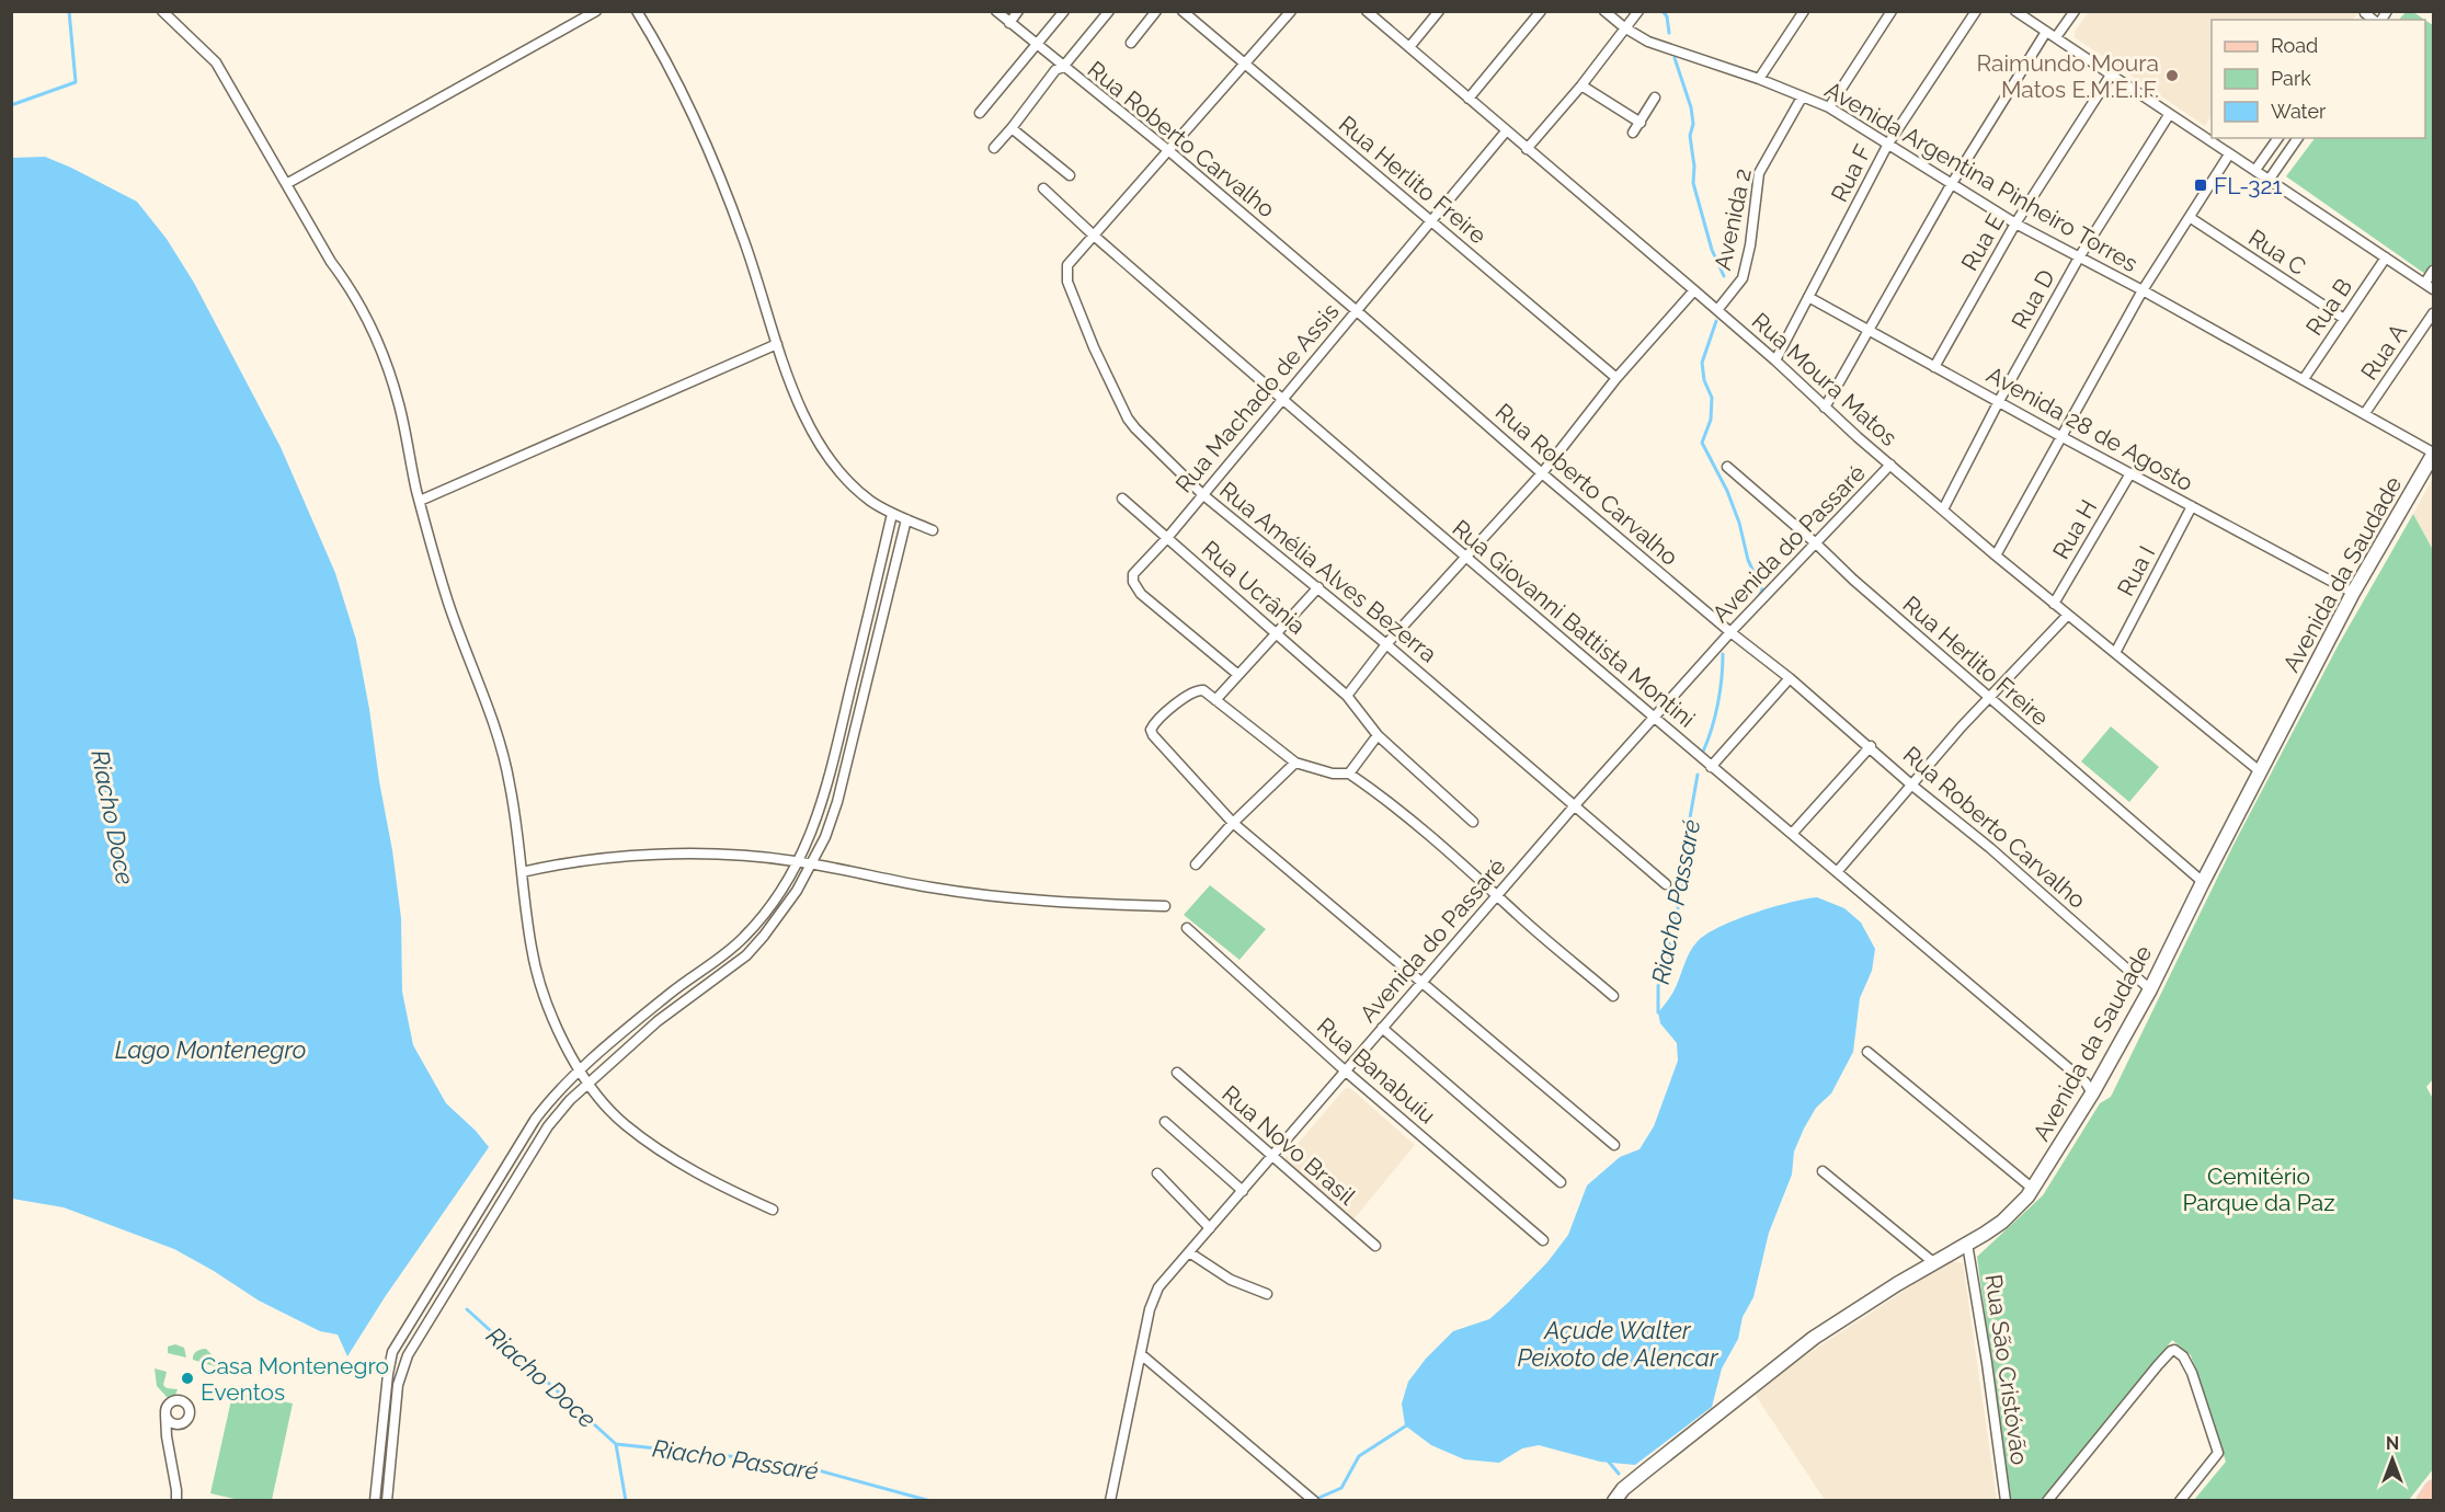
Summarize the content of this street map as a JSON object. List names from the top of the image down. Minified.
{"streets":{"street":["Rua Roberto Carvalho","Rua F","Avenida Argentina Pinheiro Torres","Rua Herlito Freire","Avenida 2","Rua E","Rua C","Rua D","Rua B","Rua A","Rua Moura Matos","Rua Machado de Assis","Avenida 28 de Agosto","Rua H","Avenida do Passaré","Rua I","Rua Amélia Alves Bezerra","Avenida da Saudade","Rua Ucrânia","Rua Giovanni Battista Montini","Rua Banabuíu","Rua Novo Brasil","Rua São Cristóvão"]},"crossings":[["Rua Roberto Carvalho","Rua Machado de Assis"],["Rua Roberto Carvalho","Avenida do Passaré"],["Rua Roberto Carvalho","Avenida da Saudade"],["Rua F","Avenida Argentina Pinheiro Torres"],["Rua F","Rua Moura Matos"],["Rua F","Avenida 28 de Agosto"],["Avenida Argentina Pinheiro Torres","Avenida 2"],["Avenida Argentina Pinheiro Torres","Rua E"],["Avenida Argentina Pinheiro Torres","Rua D"],["Avenida Argentina Pinheiro Torres","Rua B"],["Avenida Argentina Pinheiro Torres","Rua A"],["Avenida Argentina Pinheiro Torres","Avenida da Saudade"],["Rua Herlito Freire","Rua Machado de Assis"],["Rua Herlito Freire","Avenida do Passaré"],["Rua Herlito Freire","Avenida da Saudade"],["Avenida 2","Rua Moura Matos"],["Rua E","Avenida 28 de Agosto"],["Rua C","Rua B"],["Rua D","Rua Moura Matos"],["Rua D","Avenida 28 de Agosto"],["Rua Moura Matos","Rua Machado de Assis"],["Rua Moura Matos","Rua H"],["Rua Moura Matos","Avenida do Passaré"],["Rua Moura Matos","Rua I"],["Rua Moura Matos","Avenida da Saudade"],["Rua Machado de Assis","Rua Amélia Alves Bezerra"],["Rua Machado de Assis","Rua Ucrânia"],["Rua Machado de Assis","Rua Giovanni Battista Montini"],["Avenida 28 de Agosto","Rua H"],["Avenida 28 de Agosto","Rua I"],["Avenida 28 de Agosto","Avenida da Saudade"],["Avenida do Passaré","Rua Amélia Alves Bezerra"],["Avenida do Passaré","Rua Giovanni Battista Montini"],["Avenida do Passaré","Rua Banabuíu"],["Avenida do Passaré","Rua Novo Brasil"],["Rua Amélia Alves Bezerra","Rua Giovanni Battista Montini"],["Avenida da Saudade","Rua Giovanni Battista Montini"],["Avenida da Saudade","Rua São Cristóvão"]],"water":["Riacho Doce","Riacho Passaré","Lago Montenegro","Açude Walter Peixoto de Alencar"],"parks":["Cemitério Parque da Paz"],"places":{"other":["Raimundo Moura Matos E.M.E.I.F.","Casa Montenegro Eventos"],"transit":["FL-321"]},"legend":["Road","Park","Water"],"north":"top"}
